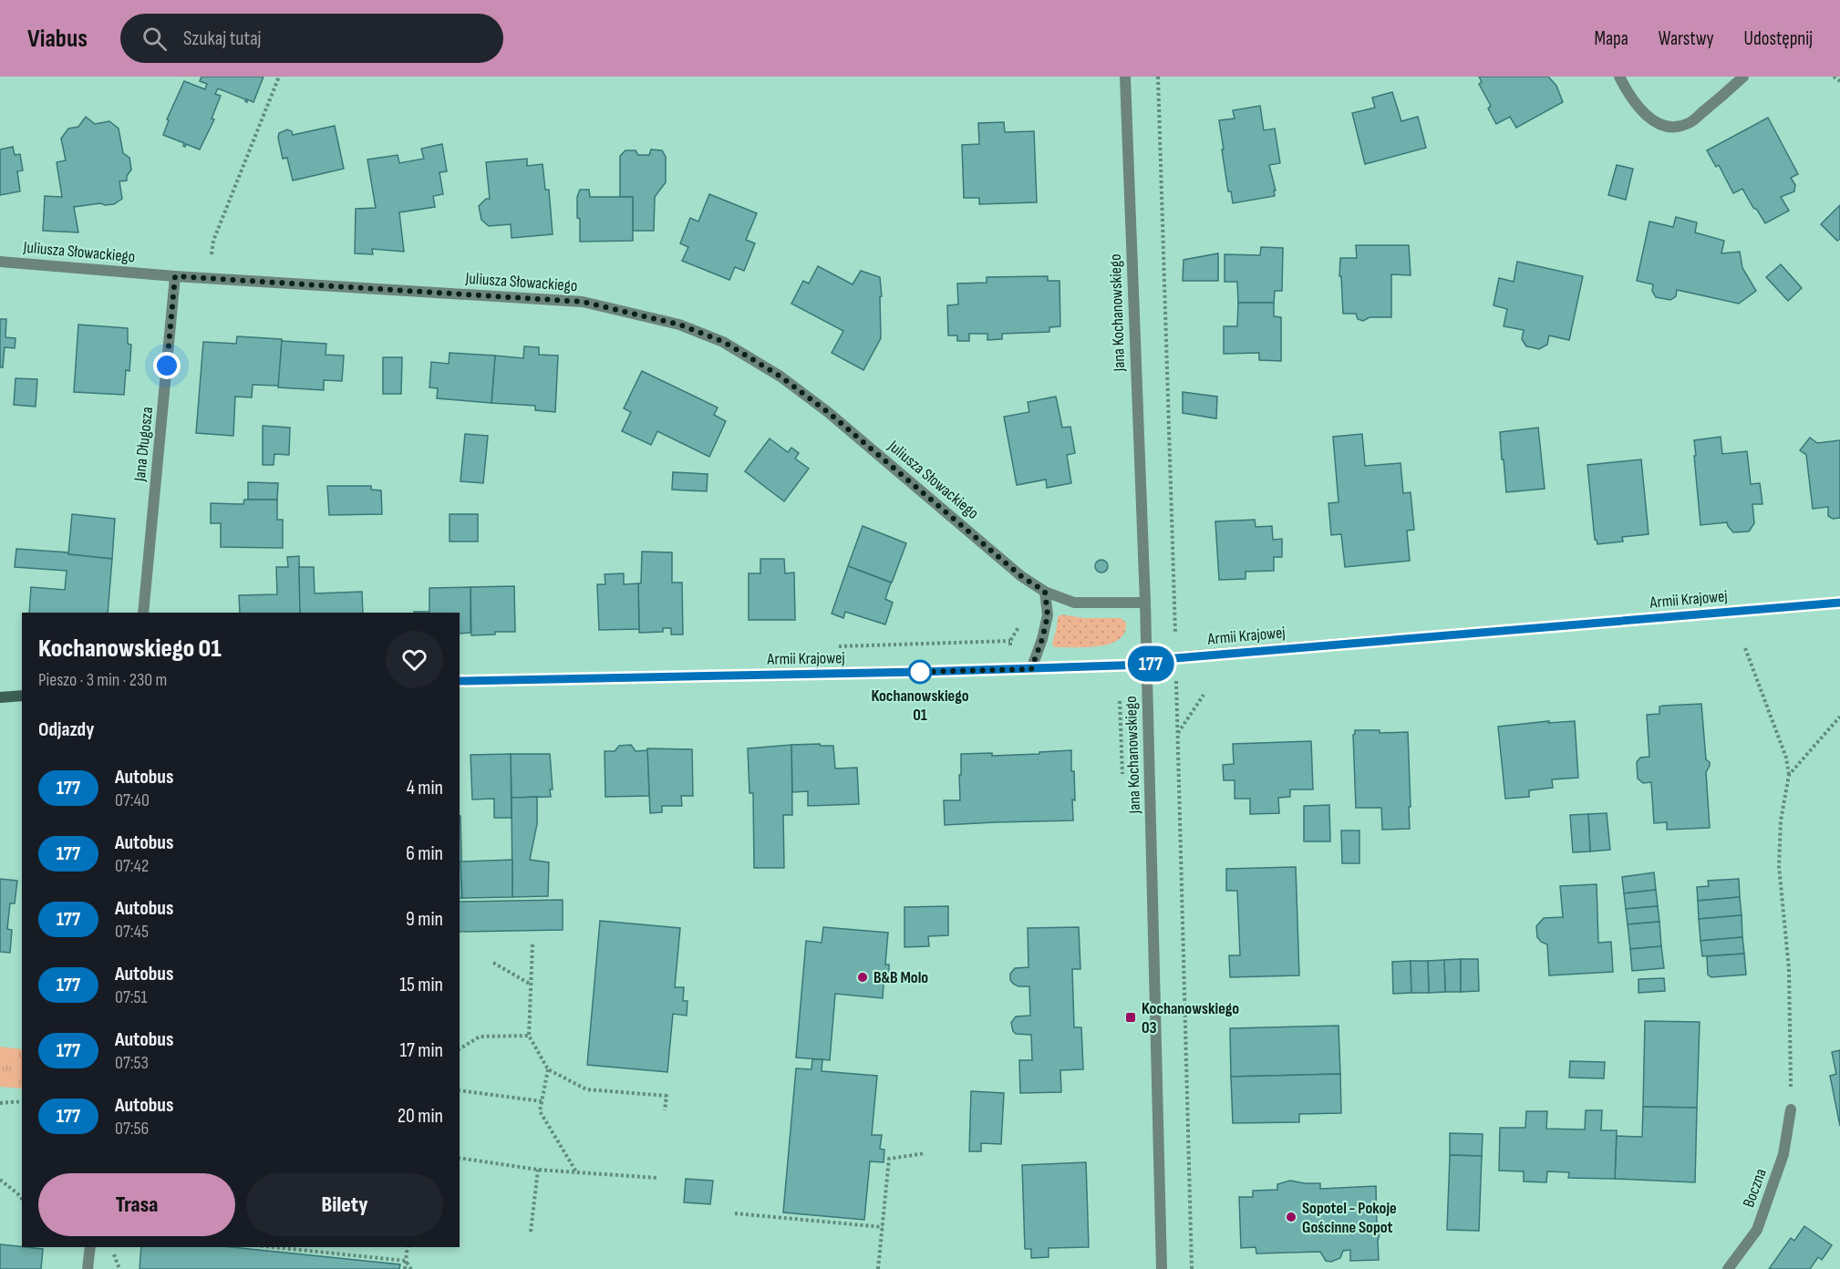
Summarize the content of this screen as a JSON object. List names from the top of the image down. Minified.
{"streets":{"street":["Juliusza Słowackiego","Jana Kochanowskiego","Jana Długosza","Armii Krajowej","Boczna"]},"crossings":[["Juliusza Słowackiego","Jana Kochanowskiego"],["Juliusza Słowackiego","Jana Długosza"],["Jana Kochanowskiego","Armii Krajowej"]],"places":{"other":["Kochanowskiego 01","B&B Molo","Sopotel - Pokoje Gościnne Sopot"],"transit":["Kochanowskiego 03"]},"lines":["bus line 177"],"page":{"header":"Viabus","search":"Szukaj tutaj","nav":["Mapa","Warstwy","Udostępnij"],"on_map":"177","heading":[["Kochanowskiego 01","Pieszo · 3 min · 230 m"],"Odjazdy"],"list":[{"mark":"177","name":"Autobus","note":"07:40","value":"4 min"},{"mark":"177","name":"Autobus","note":"07:42","value":"6 min"},{"mark":"177","name":"Autobus","note":"07:45","value":"9 min"},{"mark":"177","name":"Autobus","note":"07:51","value":"15 min"},{"mark":"177","name":"Autobus","note":"07:53","value":"17 min"},{"mark":"177","name":"Autobus","note":"07:56","value":"20 min"}],"buttons":["Trasa","Bilety"]}}
